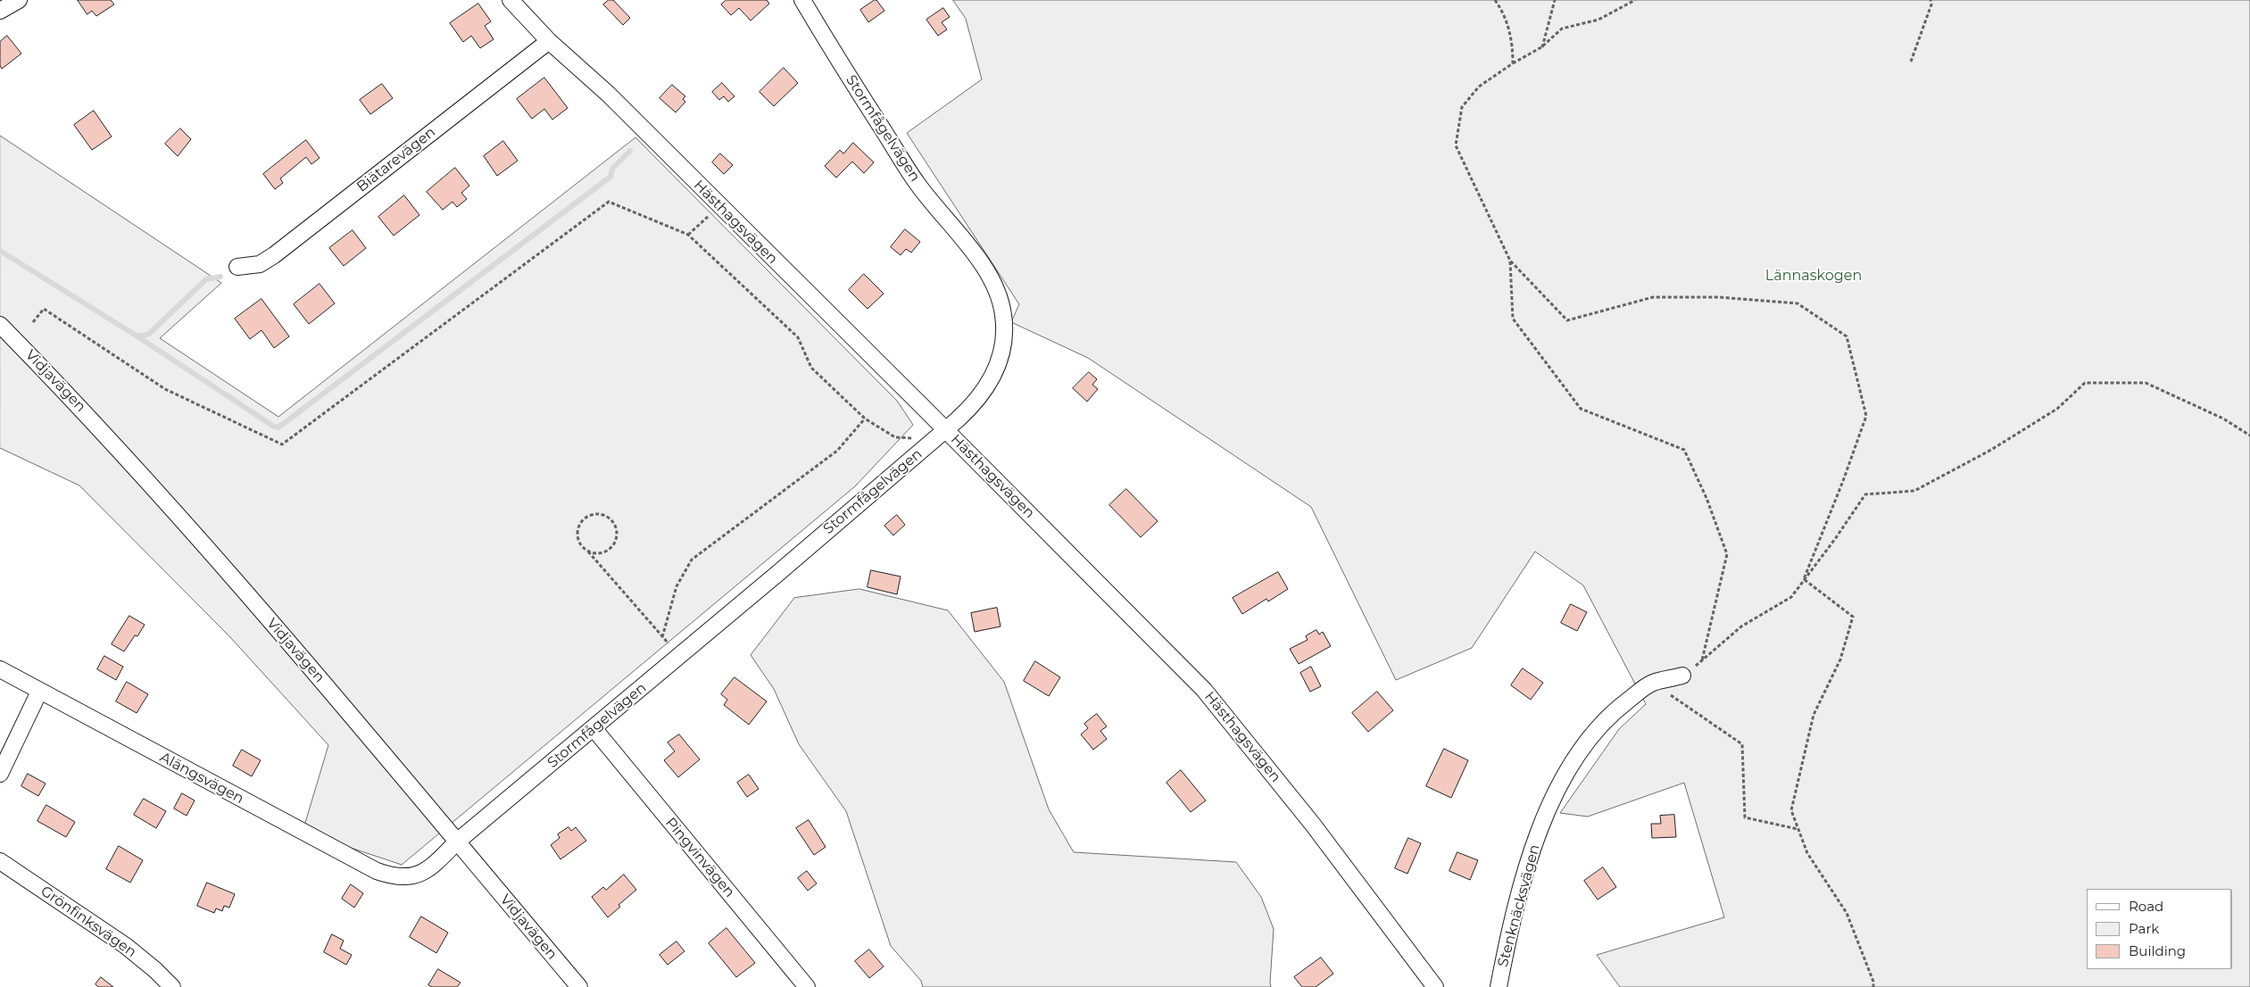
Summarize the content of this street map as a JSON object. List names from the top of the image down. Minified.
{"streets":{"street":["Stormfågelvägen","Biätarevägen","Hästhagsvägen","Vidjavägen","Alängsvägen","Pingvinvägen","Stenknäcksvägen","Grönfinksvägen"]},"crossings":[["Stormfågelvägen","Hästhagsvägen"],["Stormfågelvägen","Vidjavägen"],["Stormfågelvägen","Alängsvägen"],["Stormfågelvägen","Pingvinvägen"],["Biätarevägen","Hästhagsvägen"]],"parks":["Lännaskogen"],"legend":["Road","Park","Building"]}
